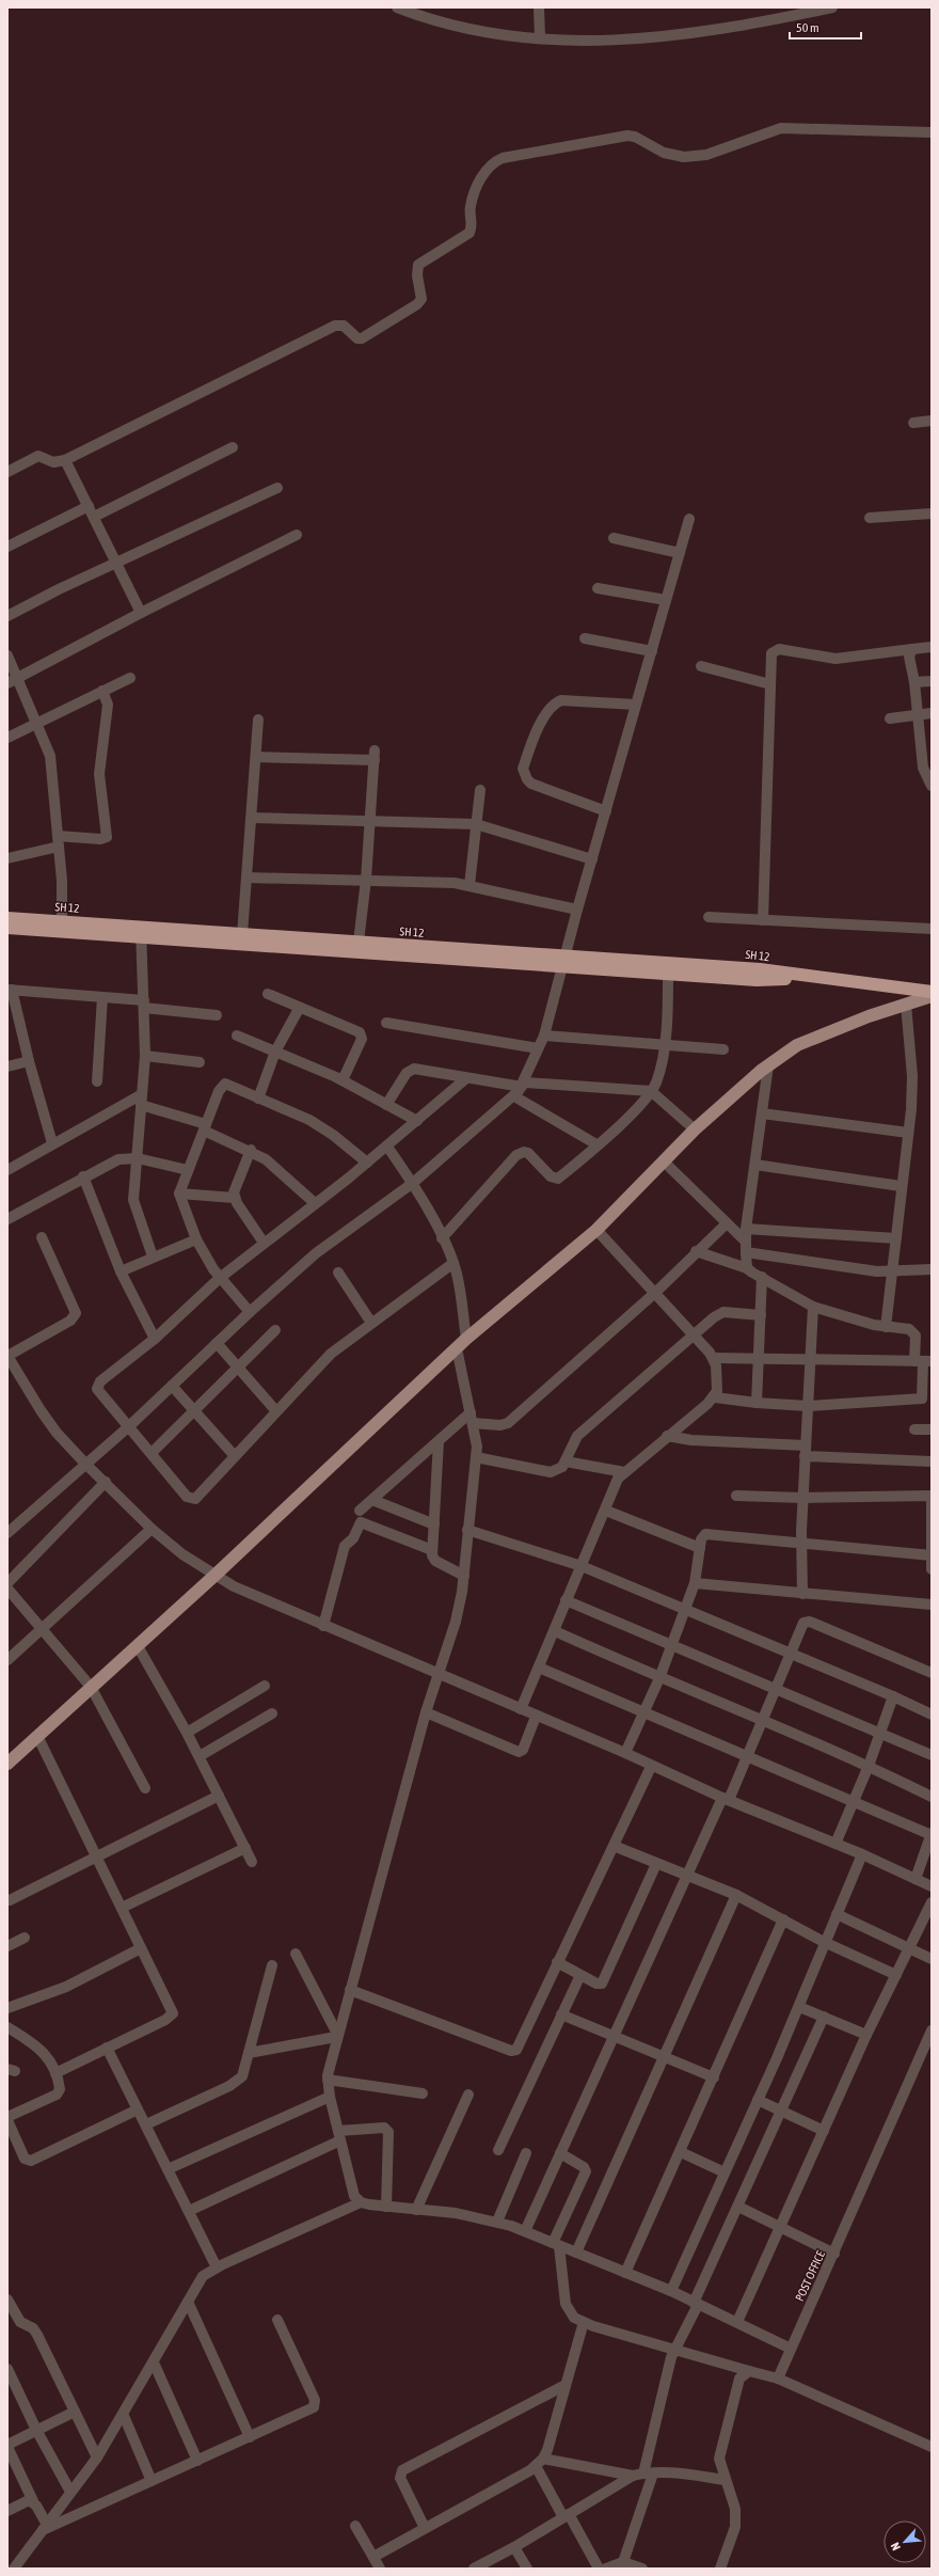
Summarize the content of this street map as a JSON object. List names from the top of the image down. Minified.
{"streets":{"highway":["SH 12"],"street":["POST OFFICE"]},"scale_bar":"50 m","north":"bottom left"}
